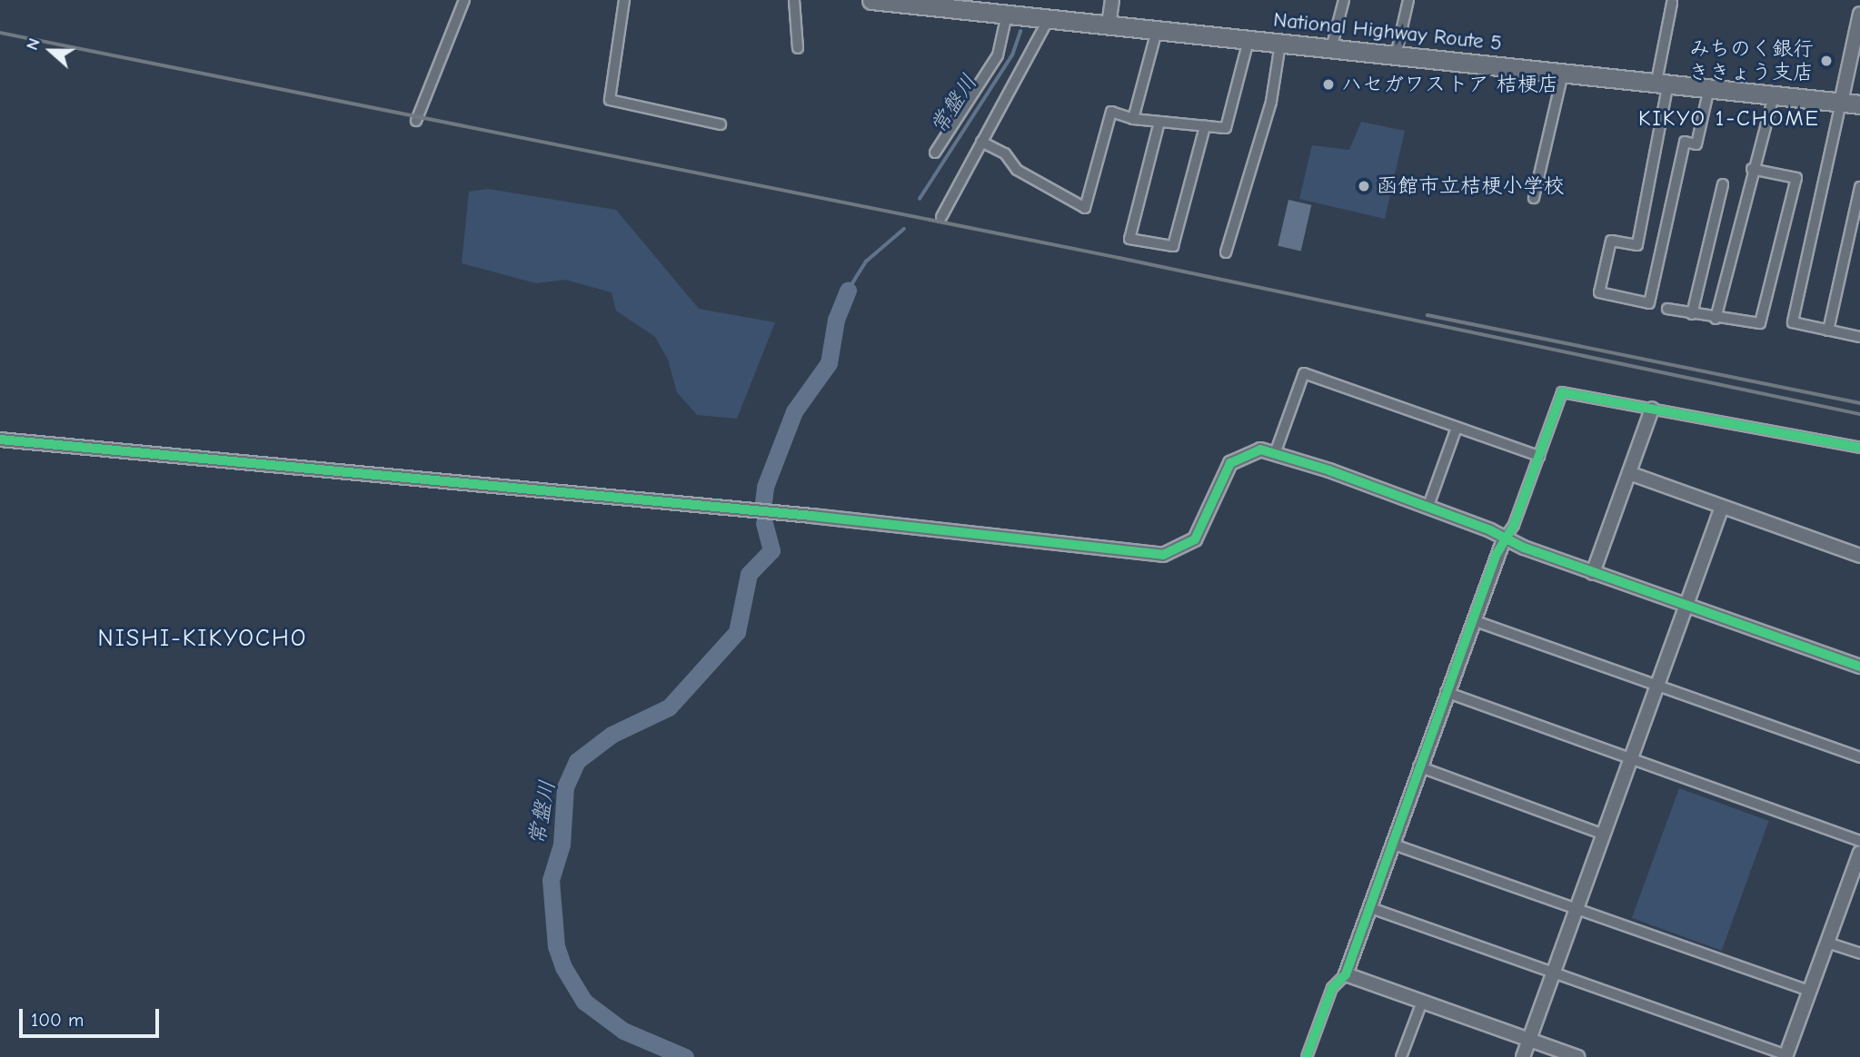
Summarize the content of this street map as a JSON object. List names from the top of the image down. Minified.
{"streets":{"highway":["National Highway Route 5"]},"districts":["KIKYO 1-CHOME","NISHI-KIKYOCHO"],"water":["常盤川"],"places":["みちのく銀行 ききょう支店","ハセガワストア 桔梗店","函館市立桔梗小学校"],"scale_bar":"100 m","north":"left"}
